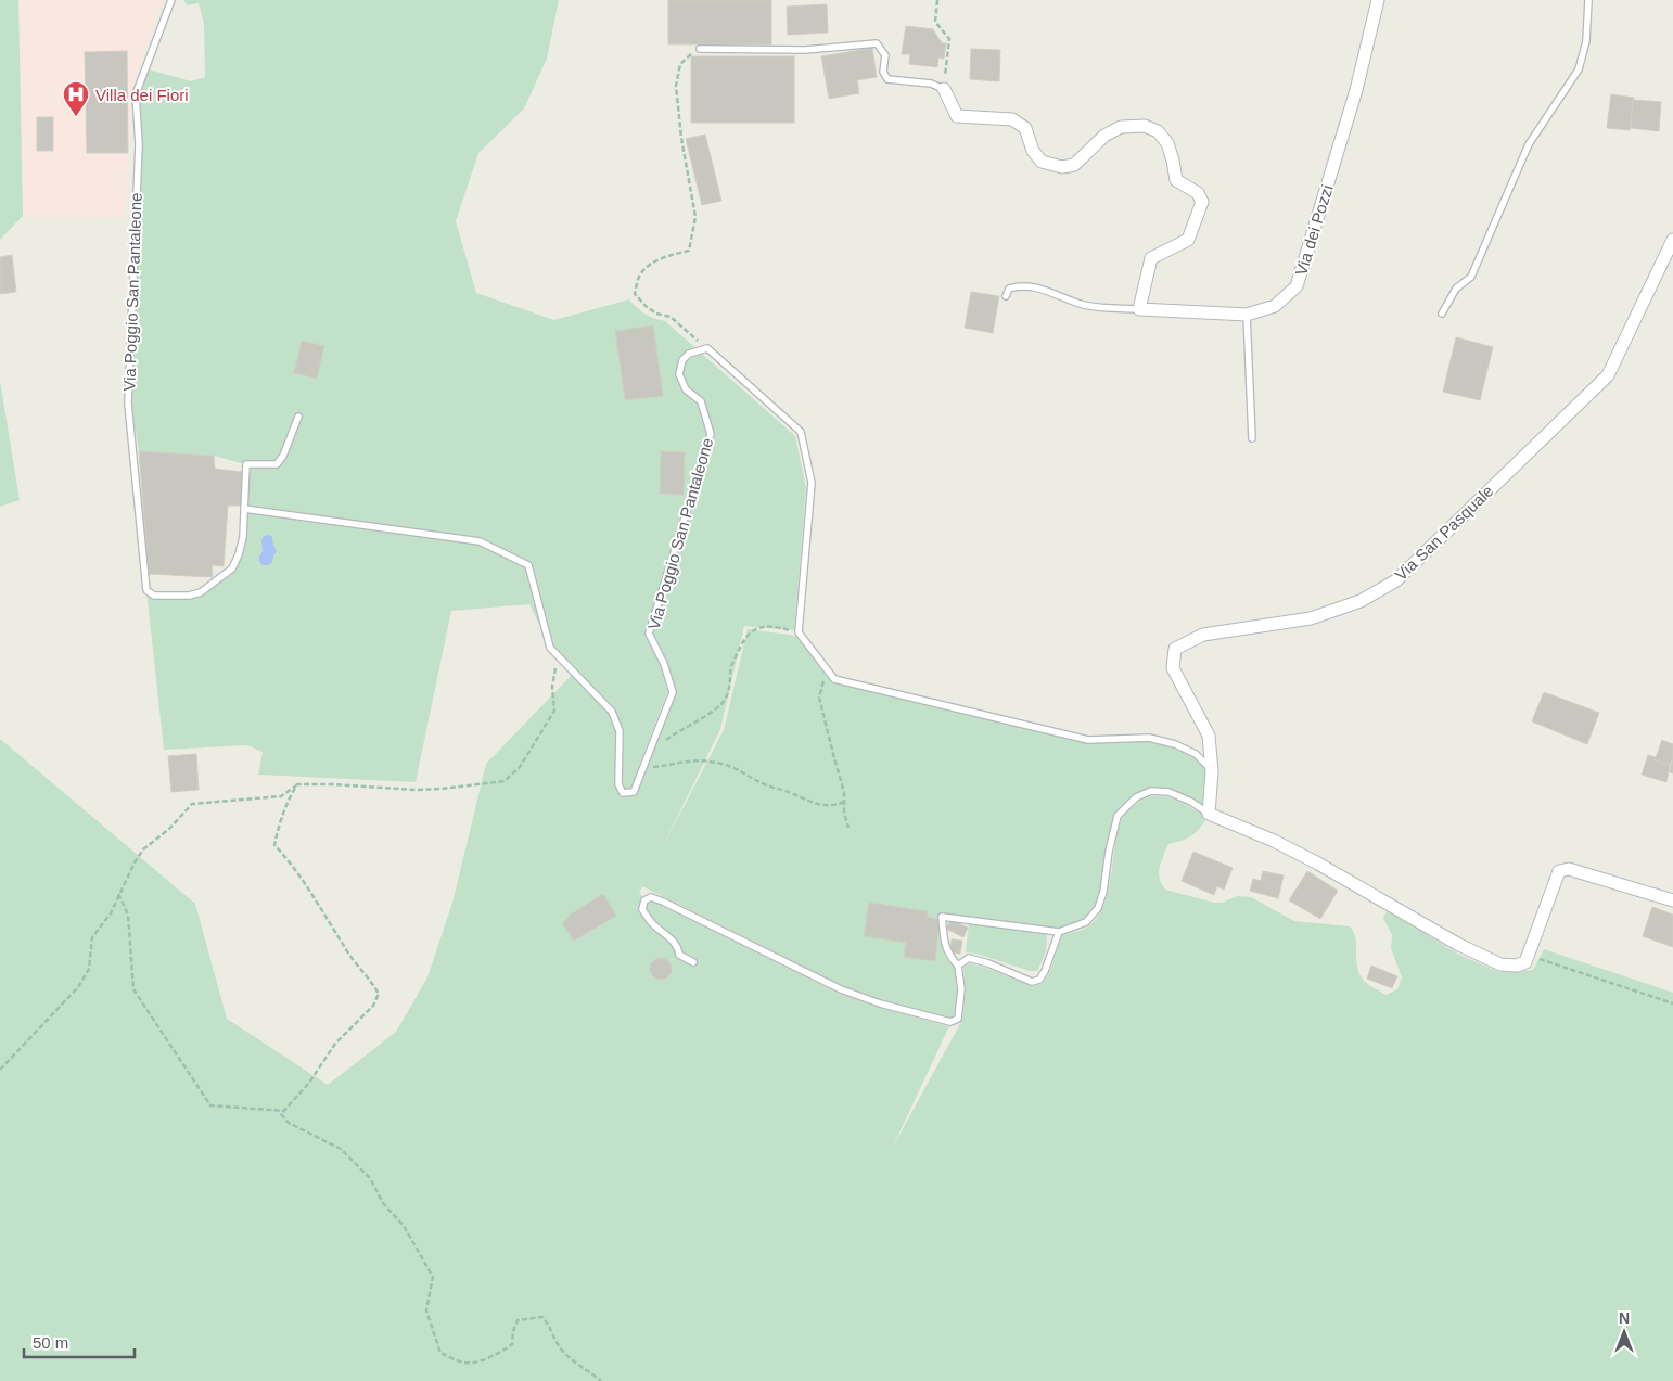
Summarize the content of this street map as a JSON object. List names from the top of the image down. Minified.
{"streets":{"street":["Via dei Pozzi","Via San Pasquale"],"lane":["Via Poggio San Pantaleone"]},"places":{"hospital":["Villa dei Fiori"]},"scale_bar":"50 m","north":"top"}
